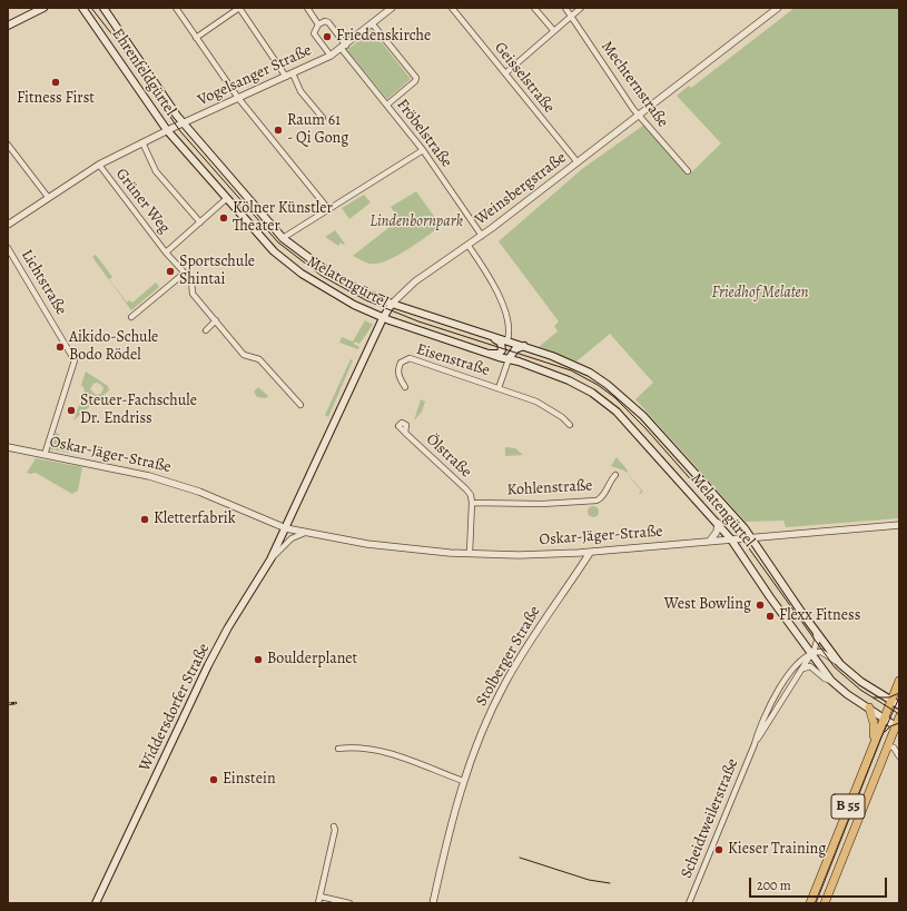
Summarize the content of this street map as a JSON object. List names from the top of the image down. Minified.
{"streets":{"main road":["Ehrenfeldgürtel","Weinsbergstraße","Melatengürtel","Widdersdorfer Straße","B 55"],"street":["Vogelsanger Straße","Geisselstraße","Mechternstraße","Fröbelstraße","Grüner Weg","Lichtstraße","Eisenstraße","Oskar-Jäger-Straße","Ölstraße","Kohlenstraße","Stolberger Straße","Scheidtweilerstraße"]},"crossings":[["Ehrenfeldgürtel","Vogelsanger Straße"],["Ehrenfeldgürtel","Melatengürtel"],["Vogelsanger Straße","Fröbelstraße"],["Vogelsanger Straße","Grüner Weg"],["Vogelsanger Straße","Melatengürtel"],["Geisselstraße","Weinsbergstraße"],["Mechternstraße","Weinsbergstraße"],["Fröbelstraße","Weinsbergstraße"],["Weinsbergstraße","Melatengürtel"],["Weinsbergstraße","Oskar-Jäger-Straße"],["Weinsbergstraße","Widdersdorfer Straße"],["Grüner Weg","Melatengürtel"],["Lichtstraße","Oskar-Jäger-Straße"],["Melatengürtel","Eisenstraße"],["Melatengürtel","Oskar-Jäger-Straße"],["Melatengürtel","B 55"],["Melatengürtel","Scheidtweilerstraße"],["Oskar-Jäger-Straße","Ölstraße"],["Oskar-Jäger-Straße","Stolberger Straße"],["Oskar-Jäger-Straße","Widdersdorfer Straße"],["Ölstraße","Kohlenstraße"]],"parks":["Lindenbornpark","Friedhof Melaten"],"places":["Friedenskirche","Fitness First","Raum 61 - Qi Gong","Kölner Künstler Theater","Sportschule Shintai","Aikido-Schule Bodo Rödel","Steuer-Fachschule Dr. Endriss","Kletterfabrik","West Bowling","Flexx Fitness","Boulderplanet","Einstein","Kieser Training"],"scale_bar":"200 m"}
